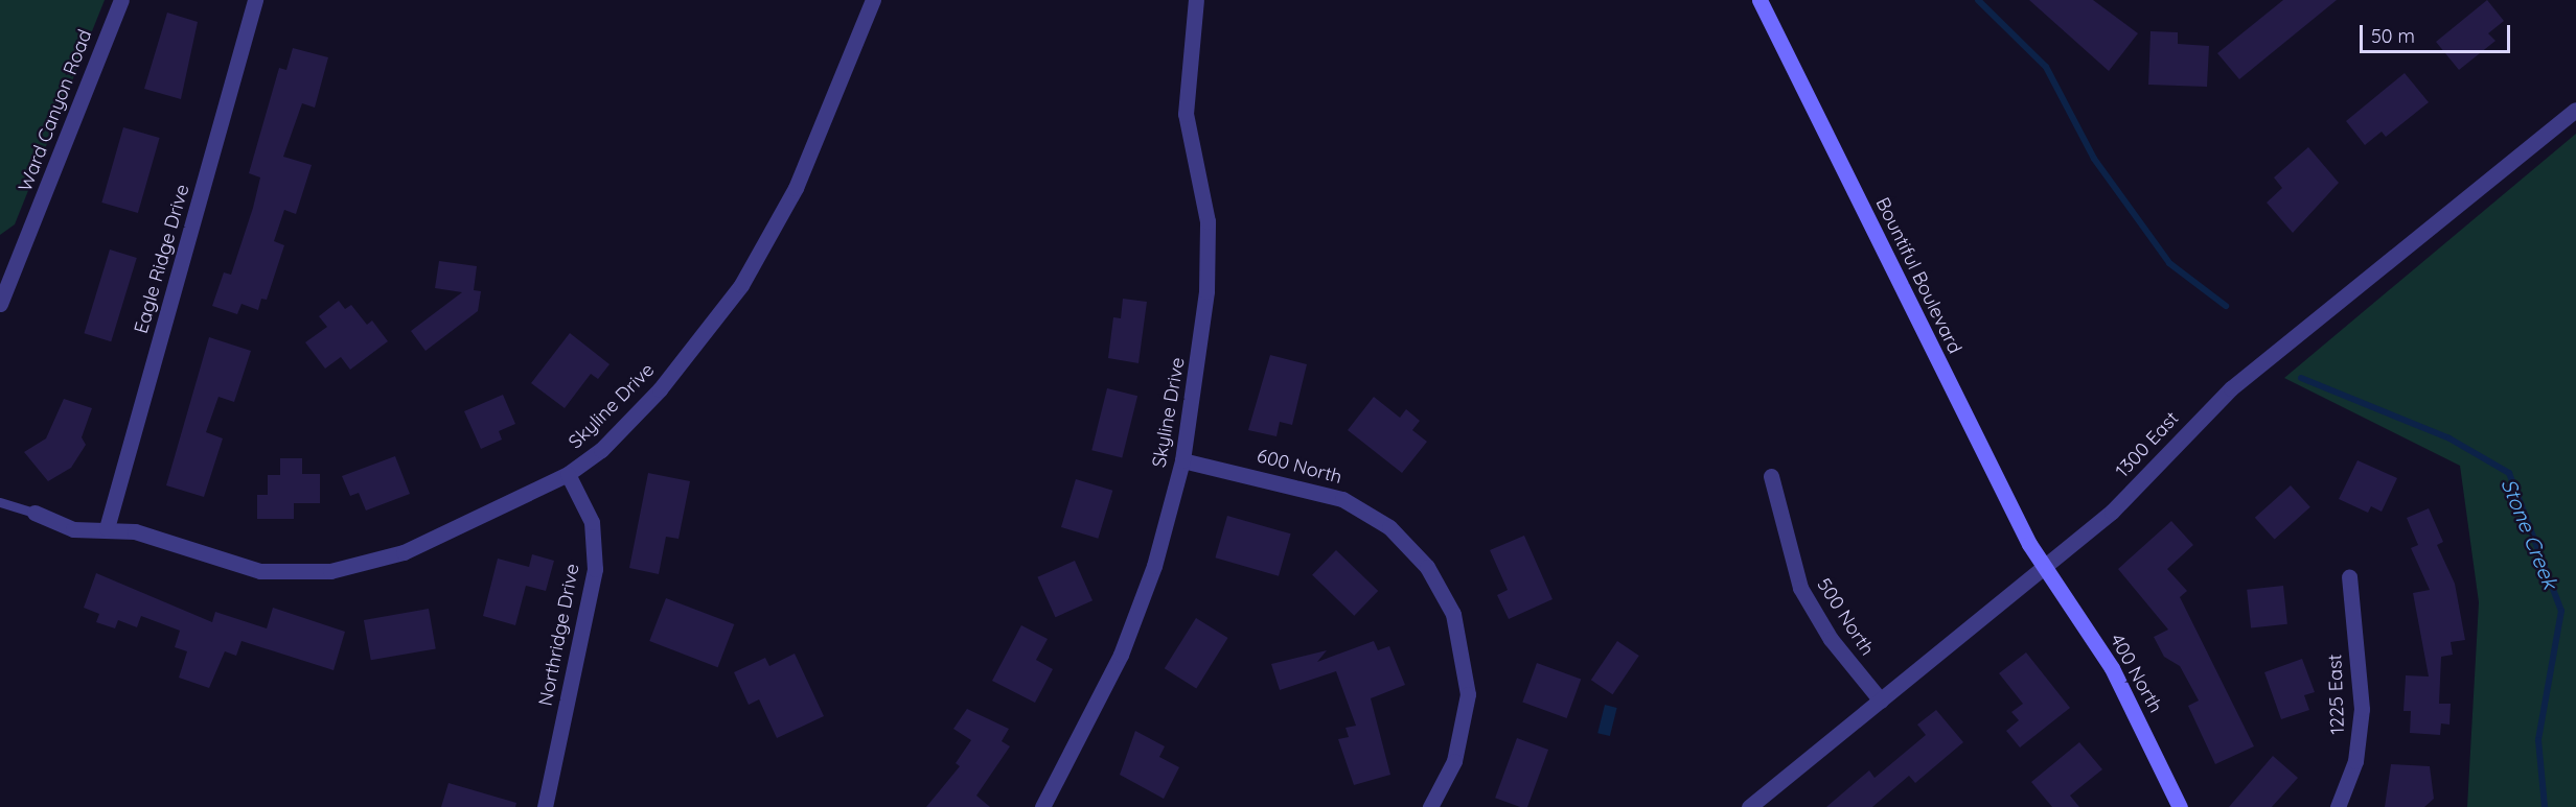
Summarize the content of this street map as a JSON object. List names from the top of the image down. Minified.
{"streets":{"main road":["Bountiful Boulevard","400 North"],"street":["Ward Canyon Road","Eagle Ridge Drive","Skyline Drive","1300 East","600 North","500 North","Northridge Drive","1225 East"]},"crossings":[["Eagle Ridge Drive","Skyline Drive"],["Bountiful Boulevard","1300 East"],["Bountiful Boulevard","400 North"],["Skyline Drive","600 North"],["Skyline Drive","Northridge Drive"],["1300 East","500 North"],["1300 East","400 North"]],"water":["Stone Creek"],"scale_bar":"50 m"}
